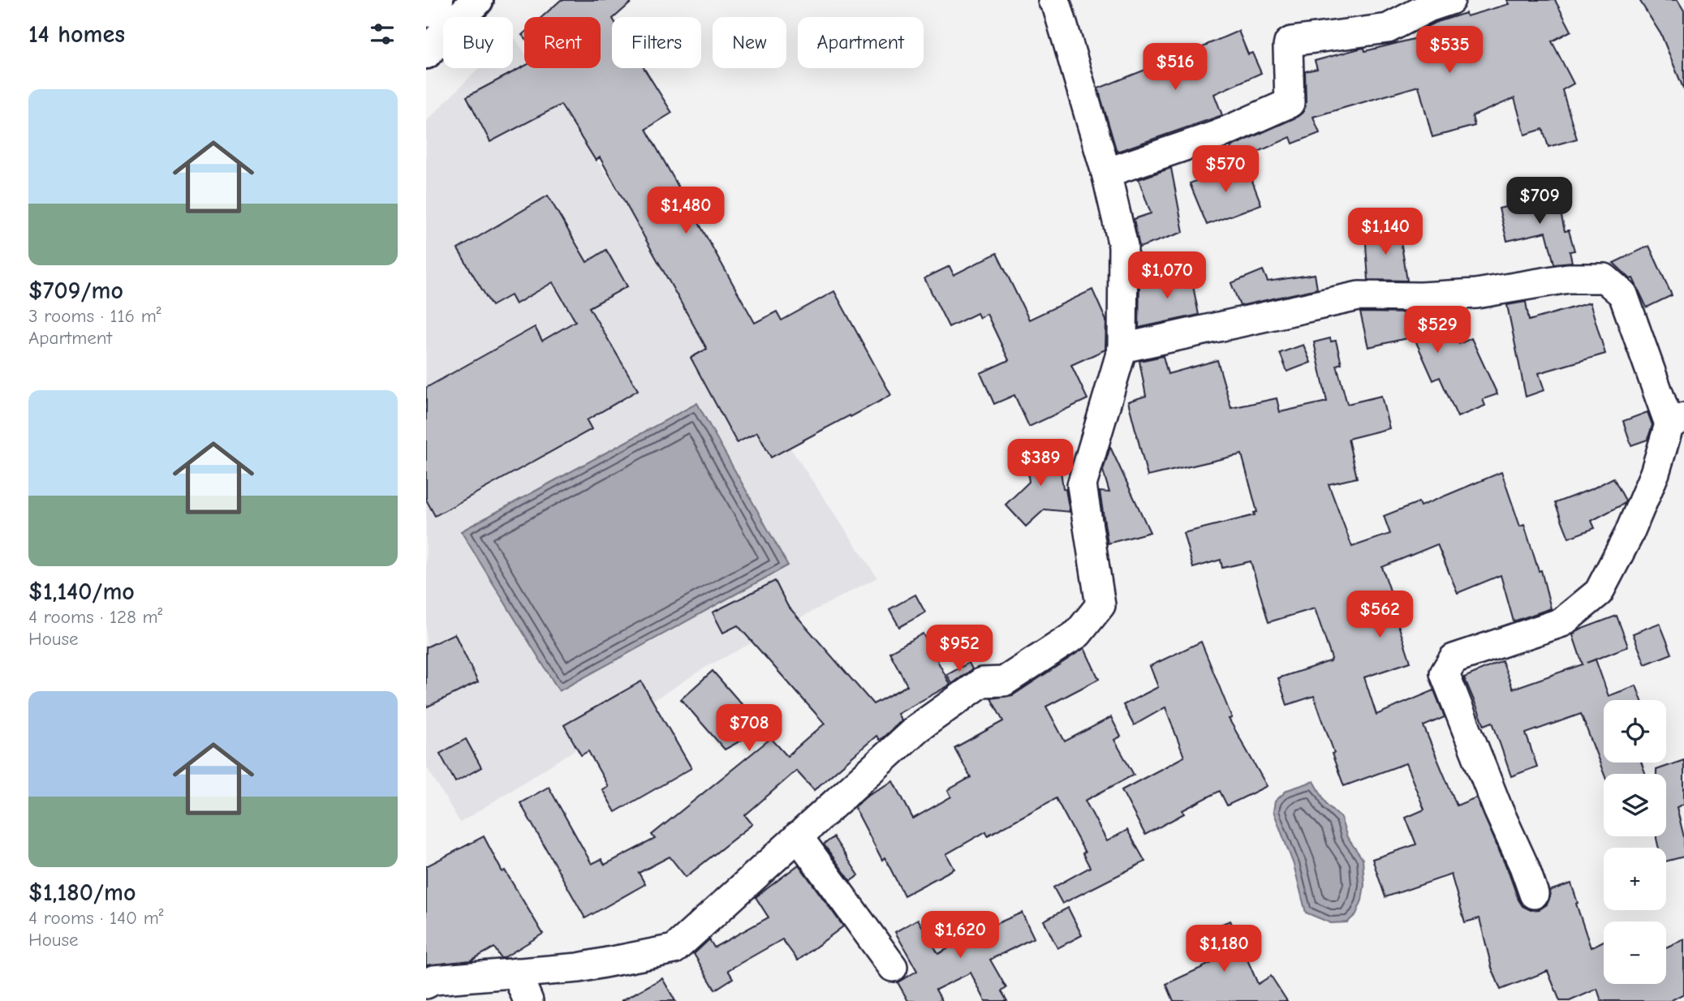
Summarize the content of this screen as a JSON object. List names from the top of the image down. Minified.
{"page":{"heading":"14 homes","chip":["Buy","Rent","Filters","New","Apartment"],"price":["$535","$516","$570","$709","$1,480","$1,140","$1,070","$529","$389","$562","$952","$708","$1,620","$1,180"],"list":[{"name":"$709/mo","note":"3 rooms · 116 m² · Apartment"},{"name":"$1,140/mo","note":"4 rooms · 128 m² · House"},{"name":"$1,180/mo","note":"4 rooms · 140 m² · House"}],"map_buttons":["+","−"]}}
